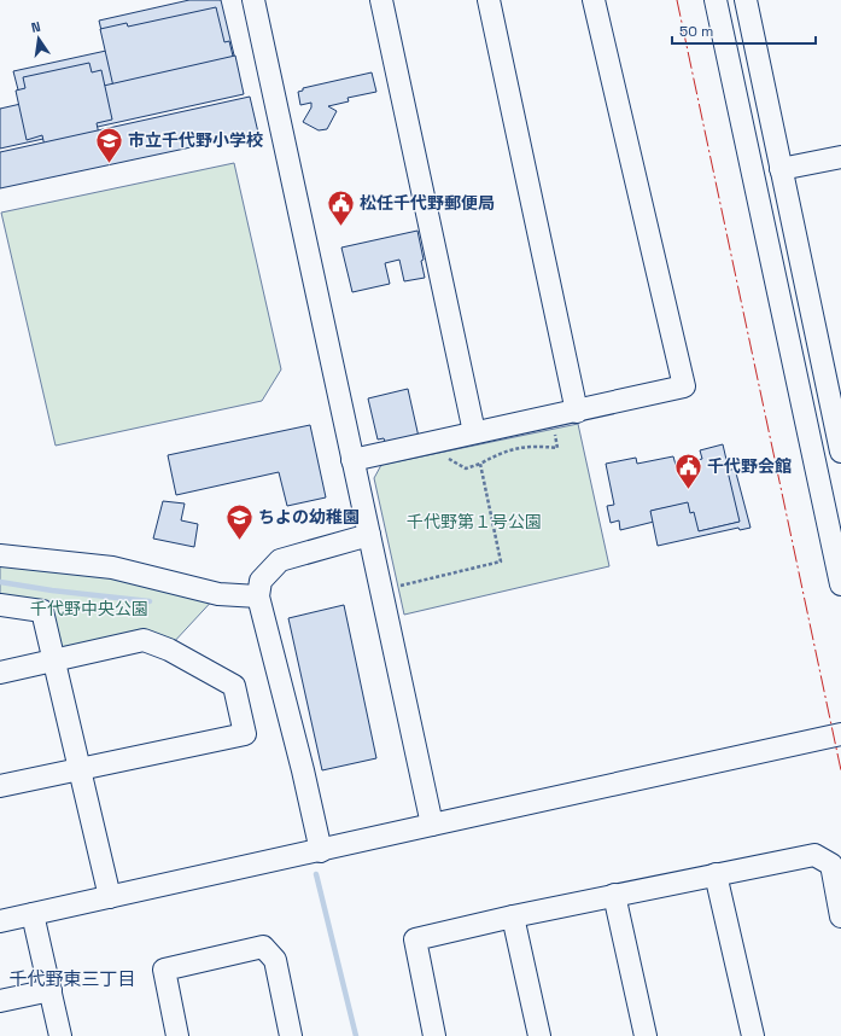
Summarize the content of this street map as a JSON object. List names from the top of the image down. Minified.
{"districts":["千代野東三丁目"],"parks":["千代野第１号公園","千代野中央公園"],"places":{"school or university":["市立千代野小学校","ちよの幼稚園"],"public building":["松任千代野郵便局","千代野会館"]},"scale_bar":"50 m","north":"top"}
